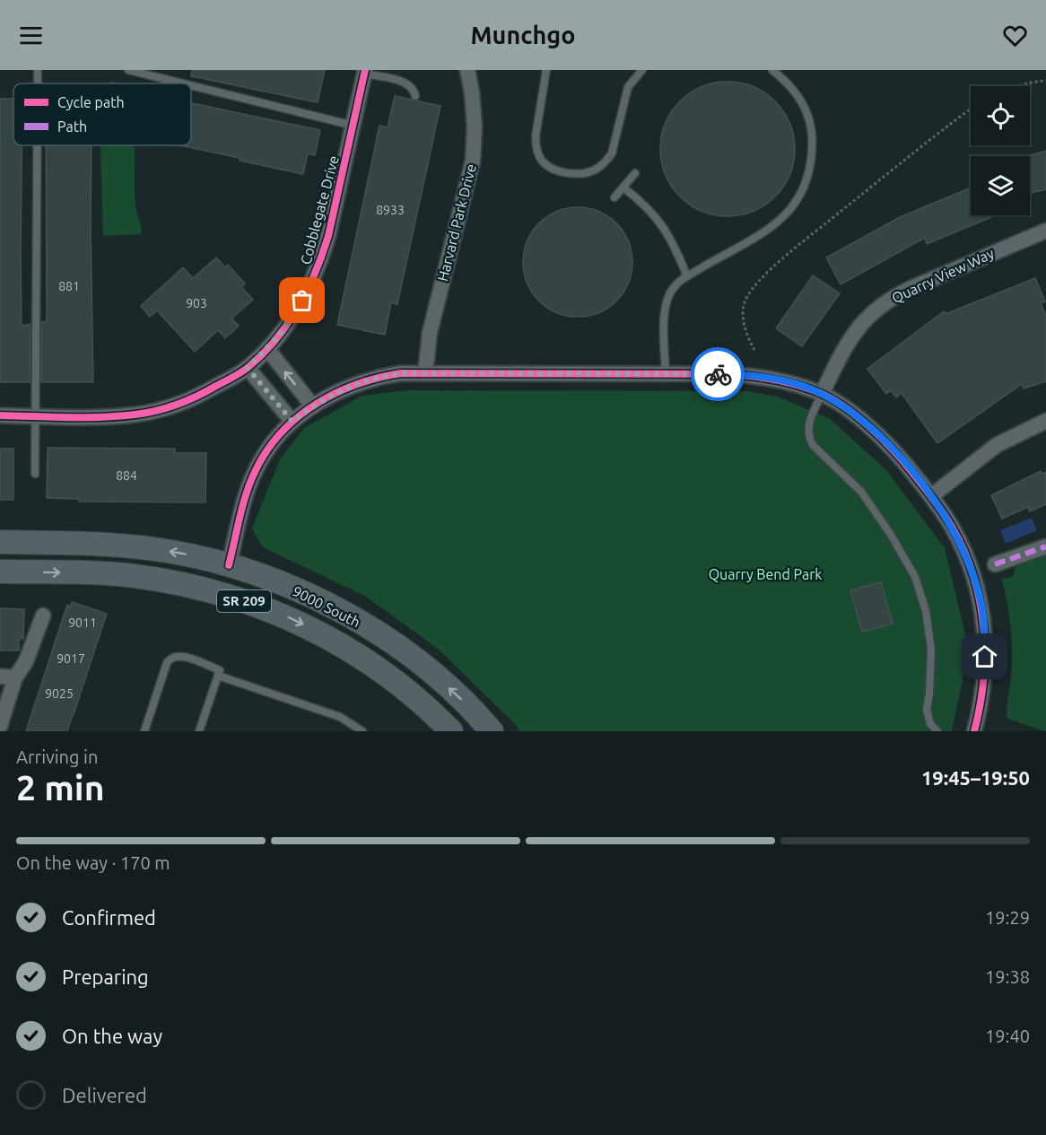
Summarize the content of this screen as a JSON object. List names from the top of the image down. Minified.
{"streets":{"main road":["SR 209","9000 South"],"street":["Cobblegate Drive","Harvard Park Drive","Quarry View Way"]},"parks":["Quarry Bend Park"],"house_numbers":["8933","881","903","884","9011","9017","9025"],"legend":["Cycle path","Path"],"page":{"header":"Munchgo","heading":["2 min","Arriving in","19:45–19:50"],"bar":"On the way · 170 m","list":[["Confirmed","19:29"],["Preparing","19:38"],["On the way","19:40"],"Delivered"]}}
